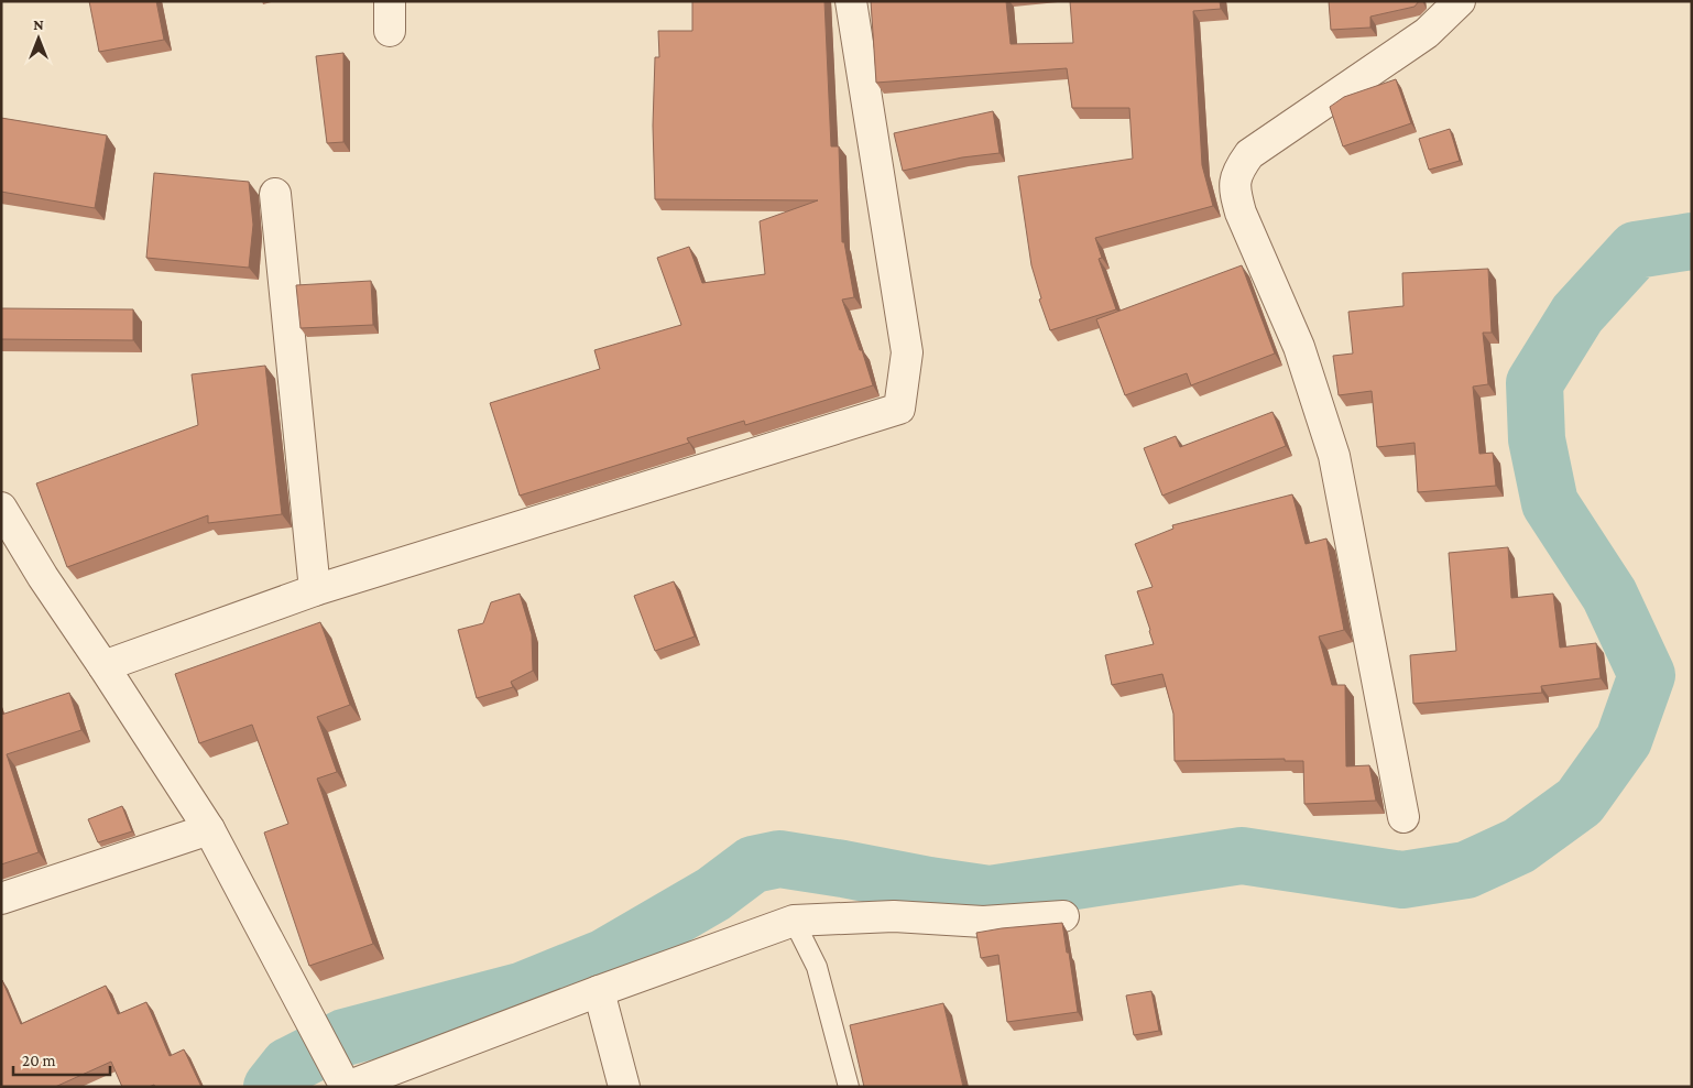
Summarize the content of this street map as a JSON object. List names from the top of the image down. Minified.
{"scale_bar":"20 m","north":"top"}
